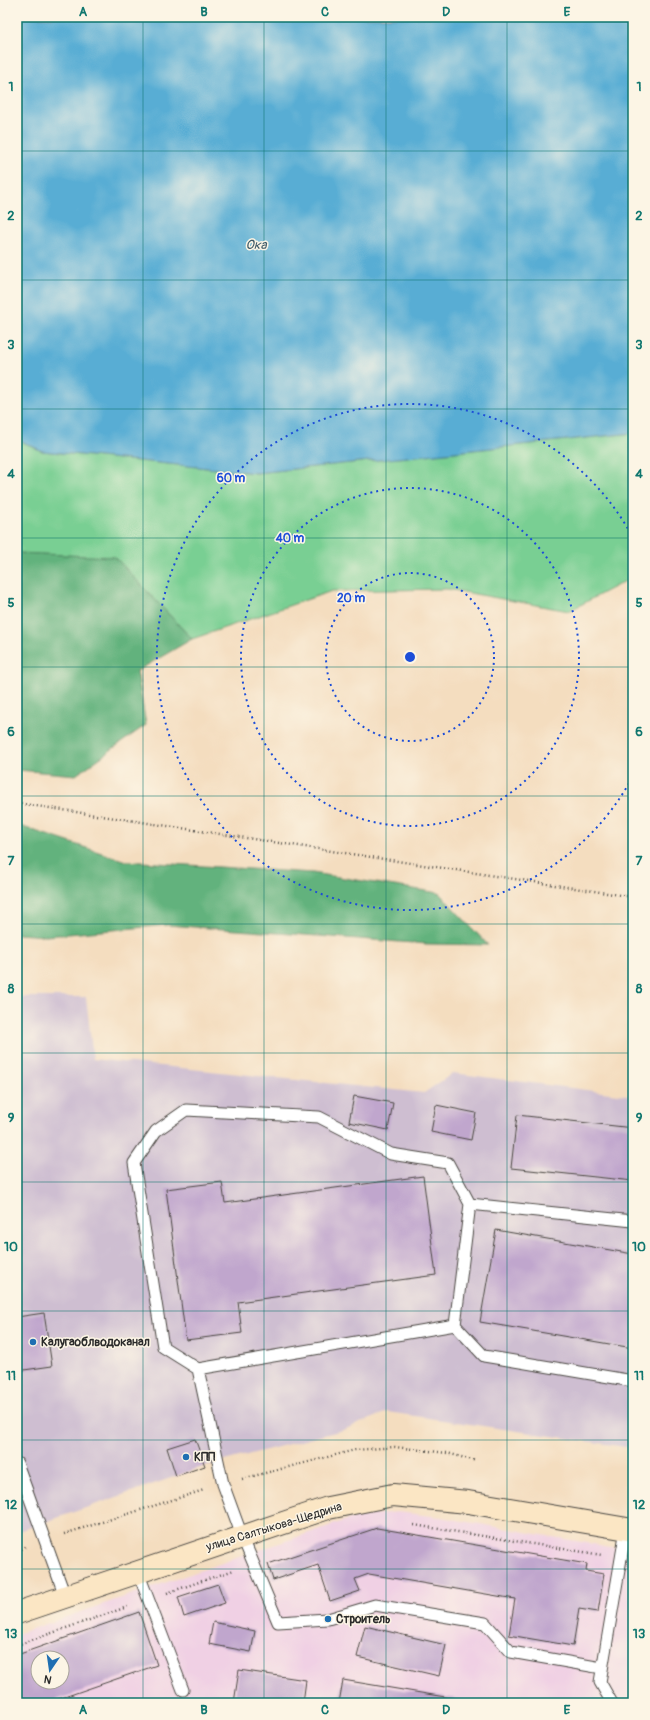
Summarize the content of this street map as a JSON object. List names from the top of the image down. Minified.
{"streets":{"main road":["улица Салтыкова-Щедрина"]},"water":["Ока"],"places":["Калугаоблводоканал","КПП","Строитель"],"north":"bottom","grid":{"columns":["A","B","C","D","E"],"rows":["1","2","3","4","5","6","7","8","9","10","11","12","13"]},"rings":["60 m","40 m","20 m"]}
